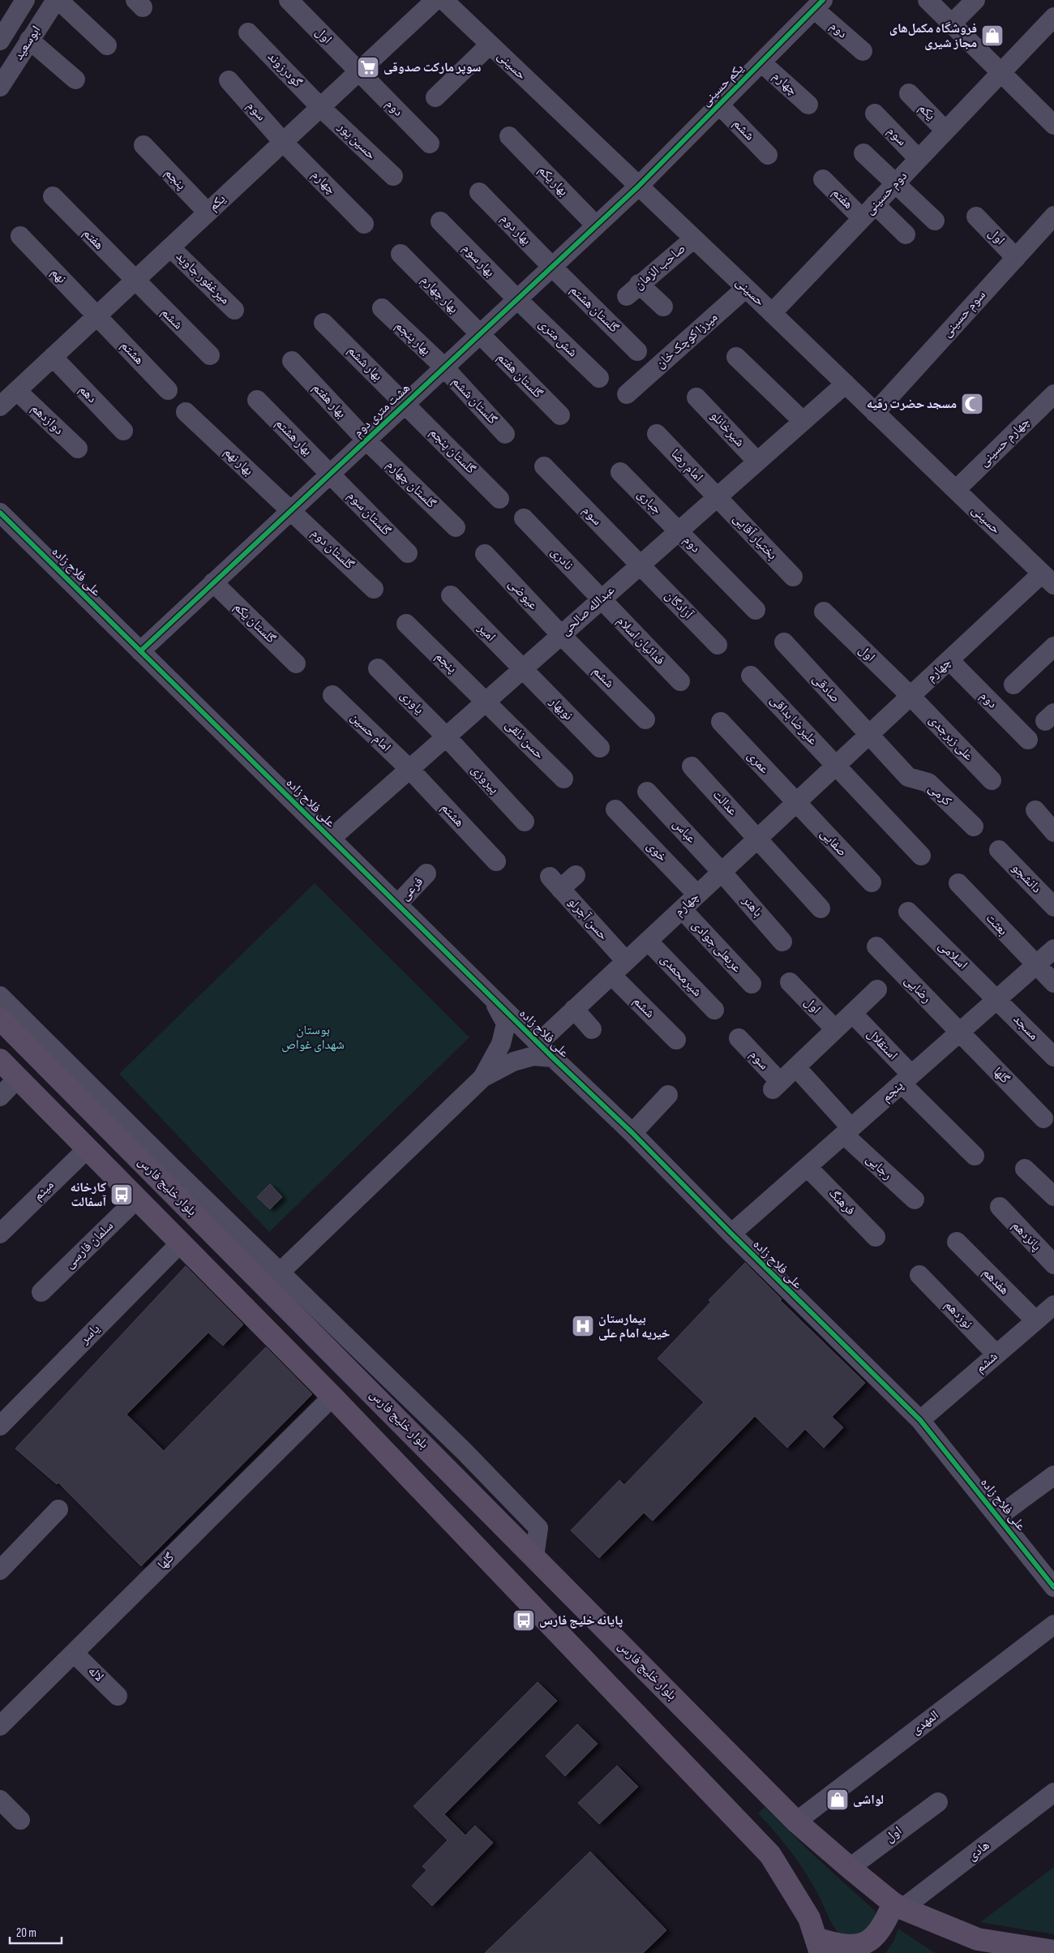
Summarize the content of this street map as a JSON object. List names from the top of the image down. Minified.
{"streets":{"main road":["بلوار خلیج فارس"],"street":["دوم","اول","ابوسعید","حسینی","گودرزوند","چهارم","یکم حسینی","سوم","یکم","ششم","حسین پور","پنجم","بهار یکم","دوم حسینی","هفتم","بهار دوم","بهار سوم","صاحب الزمان","نهم","میرغفور جاوید","بهار چهارم","گلستان هشتم","سوم حسینی","بهار پنجم","شش متری","میرزا کوچک خان","هشتم","بهار ششم","گلستان هفتم","دهم","بهار هفتم","گلستان ششم","هشت متری دوم","دوازدهم","شیرخانلو","بهار هشتم","چهارم حسینی","گلستان پنجم","بهار نهم","امام رضا","گلستان چهارم","جباری","گلستان سوم","بختیار آقایی","گلستان دوم","نادری","علی فلاح زاده","عیوضی","آزادگان","عبدالله صالحی","گلستان یکم","امیر","فدائیان اسلام","صادقی","یاوری","نوبهار","علیرضا بداقی","امام حسین","علی زبرجدی","حسن ذلقی","عمری","پیروزی","کرمی","عدالت","عباس","صفایی","خوی","دانشجو","فرعی","باهنر","حسن آجرلو","بعثت","عربعلی جوادی","اسلامی","شیرمحمدی","رضایی","مسجد","استقلال","گلها","رجایی","میثم","فرهنگ","پانزدهم","سلمان فارسی","هفدهم","نوزدهم","یاسر","لاله","المهدی","هادی"]},"crossings":[["دوم","اول"],["دوم","چهارم"],["دوم","یکم حسینی"],["دوم","یکم"],["دوم","جباری"],["دوم","عبدالله صالحی"],["اول","چهارم"],["اول","یکم"],["اول","سوم حسینی"],["اول","علی زبرجدی"],["اول","بلوار خلیج فارس"],["حسینی","چهارم"],["حسینی","یکم حسینی"],["حسینی","دوم حسینی"],["حسینی","صاحب الزمان"],["حسینی","سوم حسینی"],["حسینی","میرزا کوچک خان"],["حسینی","هشت متری دوم"],["حسینی","چهارم حسینی"],["حسینی","عبدالله صالحی"],["گودرزوند","یکم"],["گودرزوند","حسین پور"],["چهارم","یکم حسینی"],["چهارم","سوم"],["چهارم","یکم"],["چهارم","ششم"],["چهارم","علی فلاح زاده"],["چهارم","صادقی"],["چهارم","علیرضا بداقی"],["چهارم","علی زبرجدی"],["چهارم","عمری"],["چهارم","کرمی"],["چهارم","عدالت"],["چهارم","عباس"],["چهارم","صفایی"],["چهارم","خوی"],["چهارم","باهنر"],["چهارم","حسن آجرلو"],["چهارم","عربعلی جوادی"],["چهارم","شیرمحمدی"],["یکم حسینی","ششم"],["یکم حسینی","هشت متری دوم"],["سوم","یکم"],["سوم","دوم حسینی"],["سوم","آزادگان"],["سوم","عبدالله صالحی"],["یکم","ششم"],["یکم","حسین پور"],["یکم","پنجم"],["یکم","دوم حسینی"],["یکم","هفتم"],["یکم","نهم"],["یکم","میرغفور جاوید"],["یکم","هشتم"],["یکم","دهم"],["یکم","دوازدهم"],["ششم","هفتم"],["ششم","علی فلاح زاده"],["ششم","عیوضی"],["ششم","عبدالله صالحی"],["ششم","هفدهم"],["ششم","نوزدهم"],["پنجم","علی فلاح زاده"],["پنجم","عبدالله صالحی"],["پنجم","حسن ذلقی"],["پنجم","بعثت"],["پنجم","اسلامی"],["پنجم","رضایی"],["پنجم","مسجد"],["پنجم","استقلال"],["پنجم","گلها"],["پنجم","رجایی"],["پنجم","فرهنگ"],["بهار یکم","هشت متری دوم"],["دوم حسینی","هفتم"],["بهار دوم","گلستان هشتم"],["بهار دوم","هشت متری دوم"],["بهار سوم","شش متری"],["بهار سوم","هشت متری دوم"],["نهم","هشتم"],["بهار چهارم","گلستان هفتم"],["بهار چهارم","هشت متری دوم"],["گلستان هشتم","هشت متری دوم"],["بهار پنجم","گلستان ششم"],["بهار پنجم","هشت متری دوم"],["شش متری","هشت متری دوم"],["هشتم","عبدالله صالحی"],["هشتم","امام حسین"],["بهار ششم","هشت متری دوم"],["بهار ششم","گلستان پنجم"],["گلستان هفتم","هشت متری دوم"],["بهار هفتم","هشت متری دوم"],["بهار هفتم","گلستان چهارم"],["گلستان ششم","هشت متری دوم"],["هشت متری دوم","بهار هشتم"],["هشت متری دوم","گلستان پنجم"],["هشت متری دوم","بهار نهم"],["هشت متری دوم","گلستان چهارم"],["هشت متری دوم","گلستان سوم"],["هشت متری دوم","گلستان دوم"],["هشت متری دوم","علی فلاح زاده"],["هشت متری دوم","گلستان یکم"],["شیرخانلو","عبدالله صالحی"],["بهار هشتم","گلستان سوم"],["بهار نهم","گلستان دوم"],["امام رضا","بختیار آقایی"],["امام رضا","عبدالله صالحی"],["جباری","عبدالله صالحی"],["بختیار آقایی","عبدالله صالحی"],["نادری","عبدالله صالحی"],["نادری","فدائیان اسلام"],["علی فلاح زاده","عبدالله صالحی"],["علی فلاح زاده","فرعی"],["عیوضی","عبدالله صالحی"],["آزادگان","عبدالله صالحی"],["عبدالله صالحی","امیر"],["عبدالله صالحی","فدائیان اسلام"],["عبدالله صالحی","یاوری"],["عبدالله صالحی","نوبهار"],["عبدالله صالحی","امام حسین"],["عبدالله صالحی","حسن ذلقی"],["عبدالله صالحی","پیروزی"],["امیر","نوبهار"],["صادقی","کرمی"],["یاوری","پیروزی"],["عمری","صفایی"],["عباس","باهنر"],["اسلامی","مسجد"],["رضایی","گلها"],["گلها","لاله"],["بلوار خلیج فارس","المهدی"],["بلوار خلیج فارس","هادی"]],"parks":["بوستان شهدای غواص"],"places":{"shop":["فروشگاه مکمل‌های مجاز شیری","لواشی"],"supermarket":["سوپر مارکت صدوقی"],"mosque":["مسجد حضرت رقیه"],"bus stop":["کارخانه آسفالت","پایانه خلیج فارس"],"hospital":["بیمارستان خیریه امام علی"]},"scale_bar":"20 m"}
